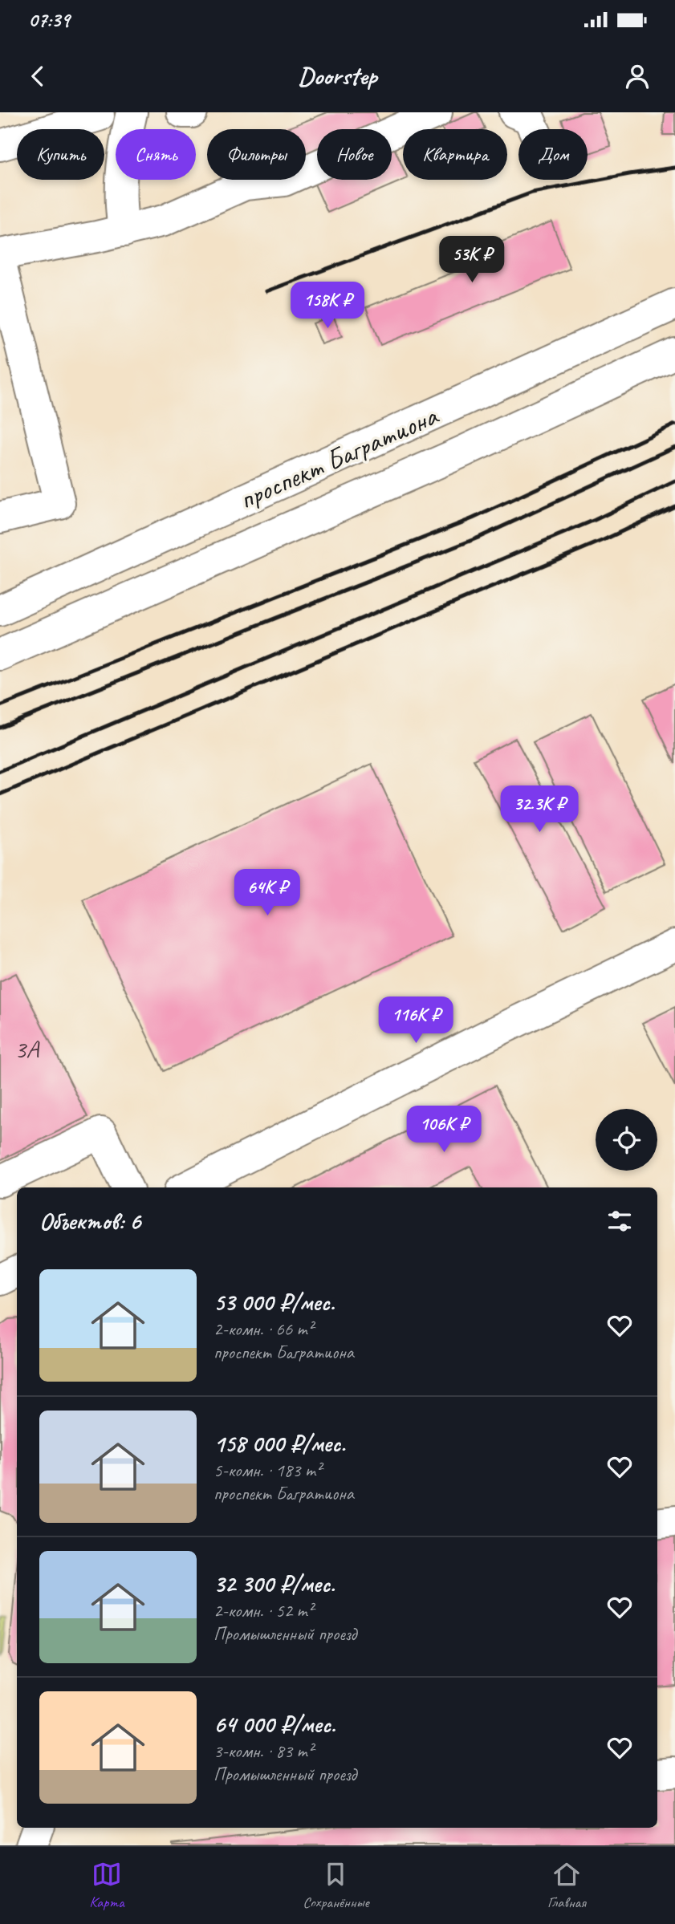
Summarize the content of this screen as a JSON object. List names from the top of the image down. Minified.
{"streets":{"main road":["проспект Багратиона"]},"house_numbers":["3А"],"page":{"status":"07:39","header":"Doorstep","chip":["Купить","Снять","Фильтры","Новое","Квартира","Дом"],"price":["53K ₽","158K ₽","32.3K ₽","64K ₽","116K ₽","106K ₽"],"heading":"Объектов: 6","list":[{"name":"53 000 ₽/мес.","note":"2-комн. · 66 m² · проспект Багратиона"},{"name":"158 000 ₽/мес.","note":"5-комн. · 183 m² · проспект Багратиона"},{"name":"32 300 ₽/мес.","note":"2-комн. · 52 m² · Промышленный проезд"},{"name":"64 000 ₽/мес.","note":"3-комн. · 83 m² · Промышленный проезд"}],"tabs":["Карта","Сохранённые","Главная"]}}
